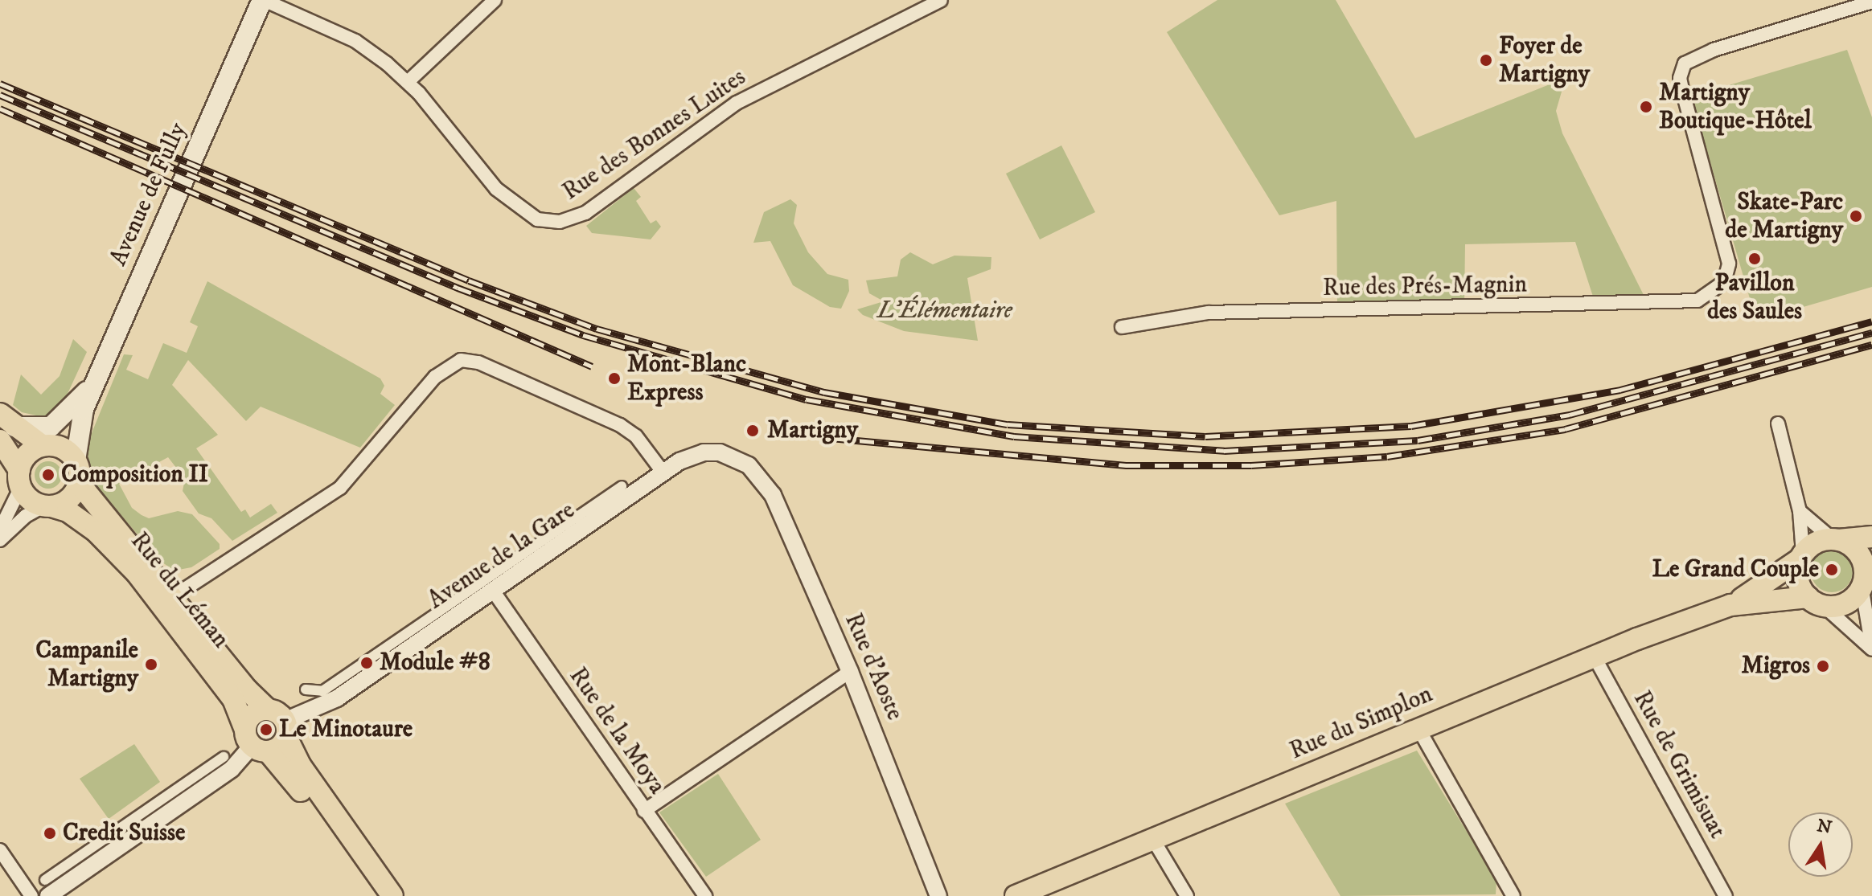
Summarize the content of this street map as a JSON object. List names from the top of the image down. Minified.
{"streets":{"main road":["Avenue de Fully","Rue du Léman","Rue du Simplon"],"street":["Rue des Bonnes Luites","Rue des Prés-Magnin","Avenue de la Gare","Rue d'Aoste","Rue de la Moya","Rue de Grimisuat"]},"crossings":[["Rue des Bonnes Luites","Avenue de Fully"],["Avenue de Fully","Rue du Léman"],["Avenue de la Gare","Rue du Léman"],["Avenue de la Gare","Rue d'Aoste"],["Avenue de la Gare","Rue de la Moya"],["Rue du Simplon","Rue de Grimisuat"]],"parks":["L'Élémentaire"],"places":["Foyer de Martigny","Martigny Boutique-Hôtel","Skate-Parc de Martigny","Pavillon des Saules","Mont-Blanc Express","Martigny","Composition II","Le Grand Couple","Module #8","Campanile Martigny","Migros","Le Minotaure","Credit Suisse"],"north":"top"}
